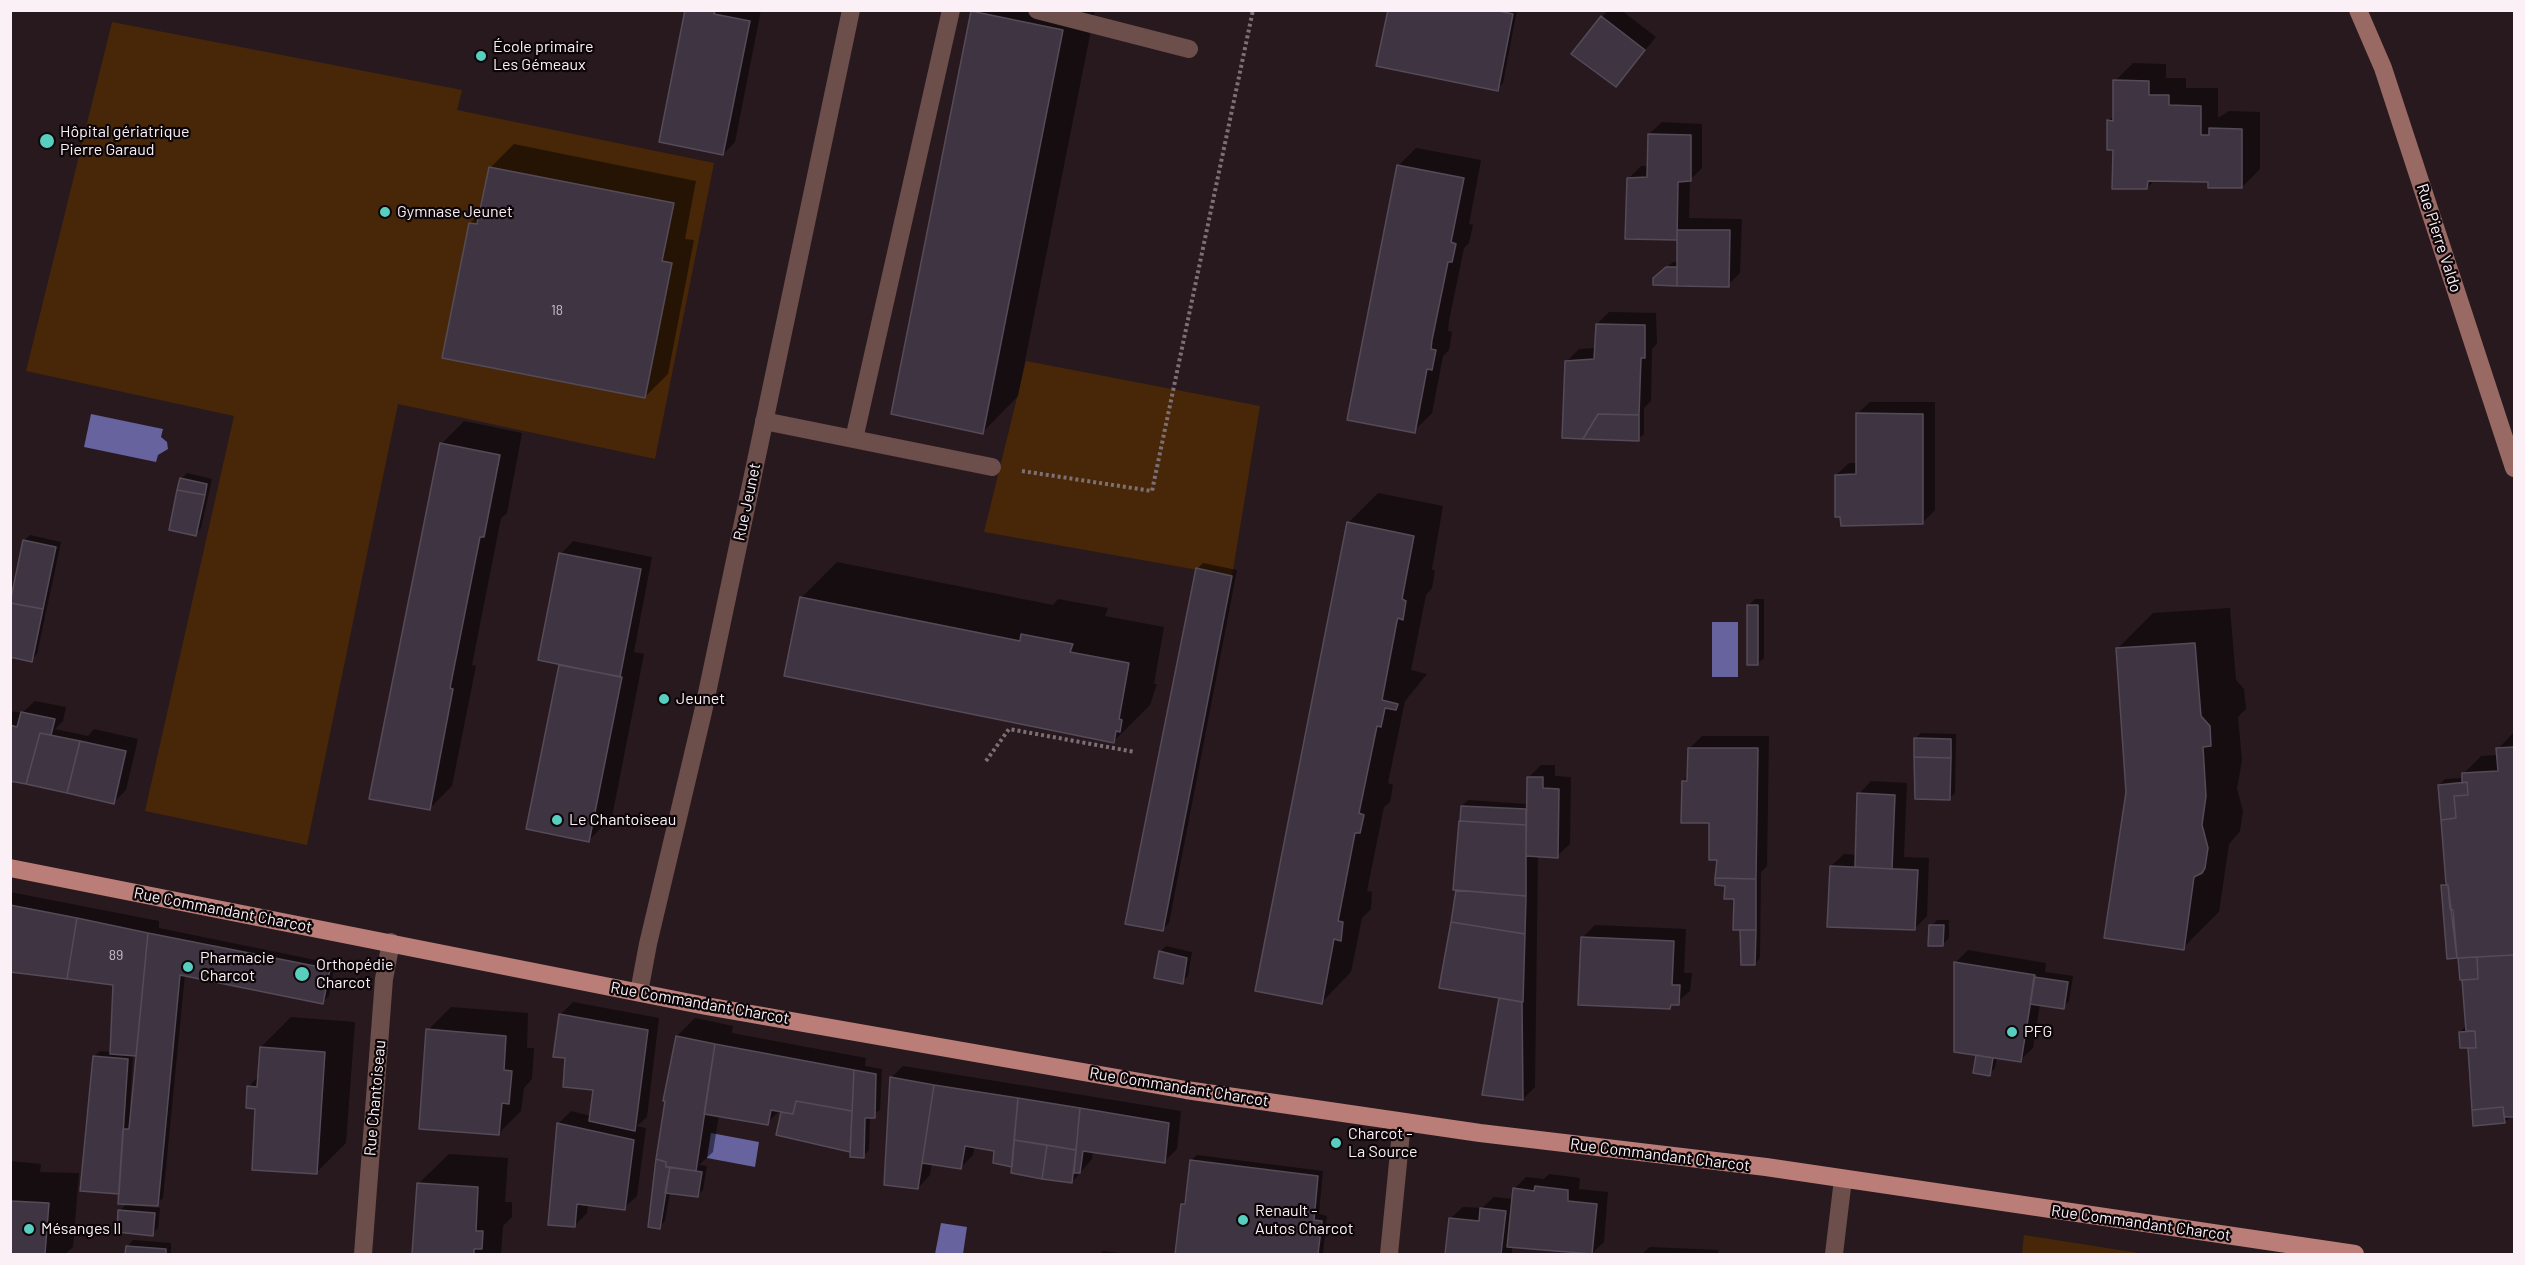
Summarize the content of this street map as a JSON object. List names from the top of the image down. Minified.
{"streets":{"main road":["Rue Commandant Charcot"],"street":["Rue Pierre Valdo","Rue Jeunet","Rue Chantoiseau"]},"crossings":[["Rue Jeunet","Rue Commandant Charcot"],["Rue Commandant Charcot","Rue Chantoiseau"]],"places":["École primaire Les Gémeaux","Hôpital gériatrique Pierre Garaud","Gymnase Jeunet","Jeunet","Le Chantoiseau","Pharmacie Charcot","Orthopédie Charcot","PFG","Charcot - La Source","Renault - Autos Charcot","Mésanges II"],"house_numbers":["18","89"]}
